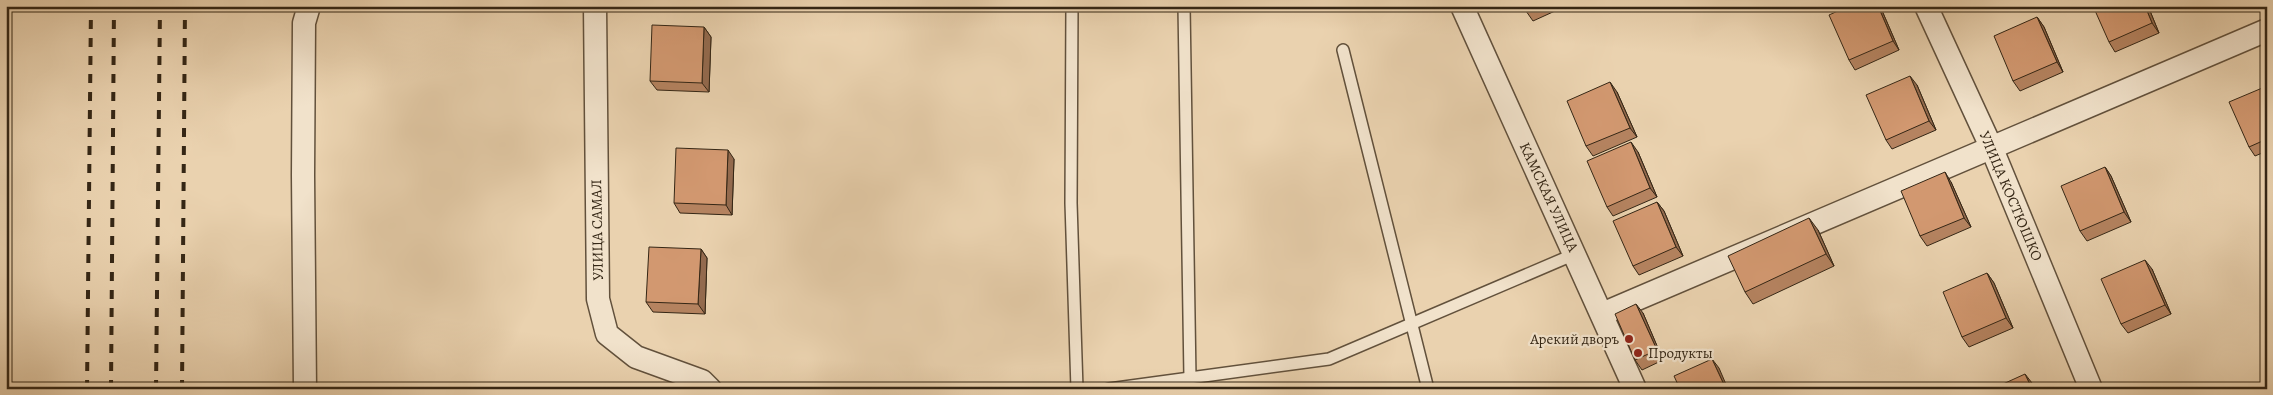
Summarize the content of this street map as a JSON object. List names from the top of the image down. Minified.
{"streets":{"street":["УЛИЦА КОСТЮШКО","КАМСКАЯ УЛИЦА","УЛИЦА САМАЛ"]},"places":["Арекий дворъ","Продукты"]}
